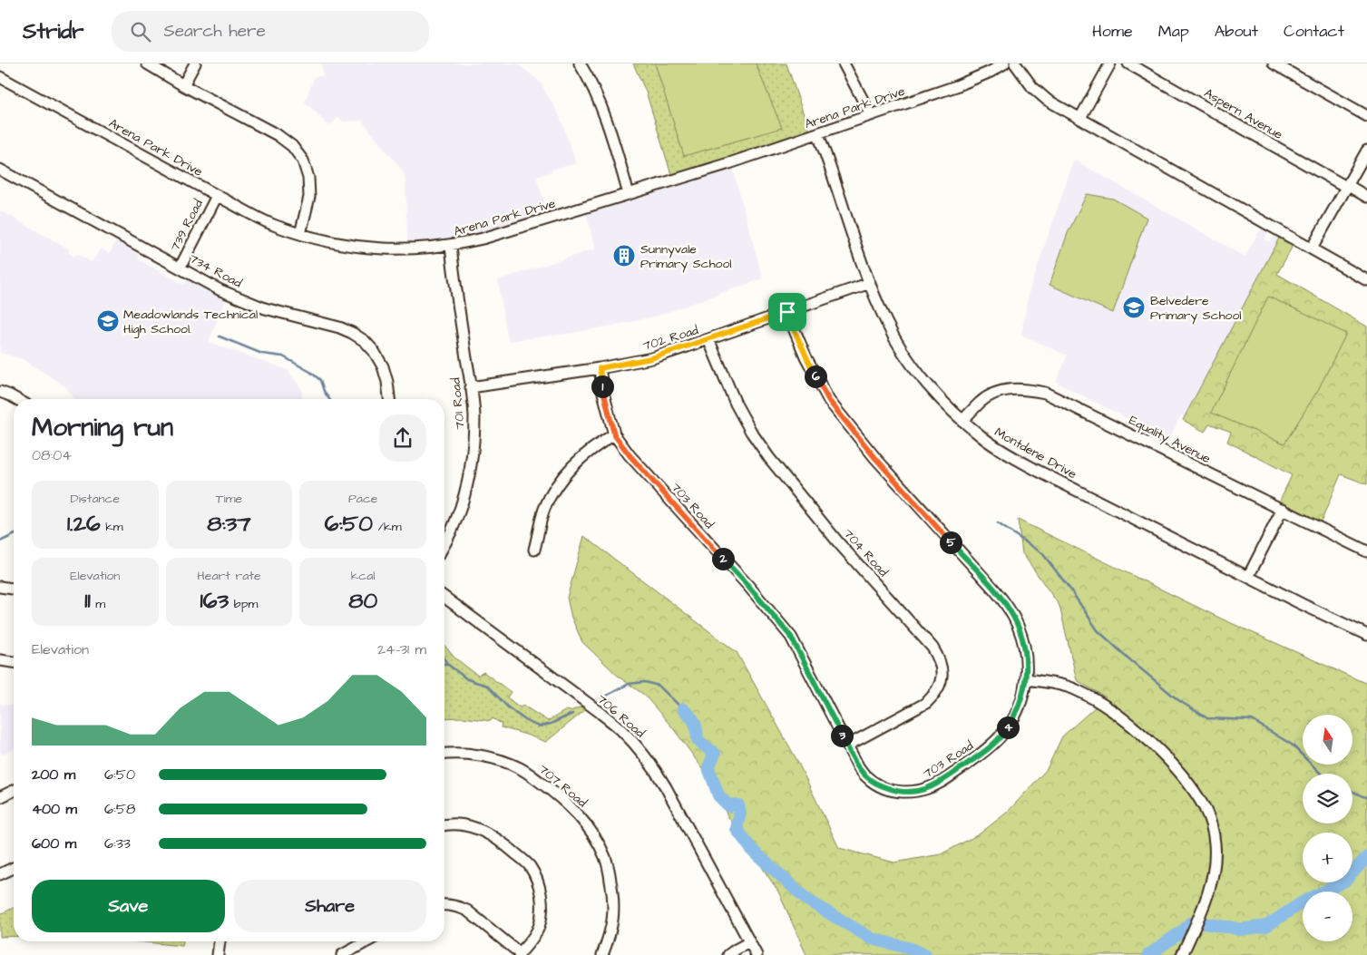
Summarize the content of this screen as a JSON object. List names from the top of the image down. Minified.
{"streets":{"street":["Arena Park Drive","Aspern Avenue","739 Road","734 Road","702 Road","701 Road","Equality Avenue","Montdene Drive","703 Road","704 Road","706 Road","707 Road"]},"crossings":[["Arena Park Drive","739 Road"],["Arena Park Drive","701 Road"],["Arena Park Drive","Montdene Drive"],["739 Road","734 Road"],["702 Road","701 Road"],["702 Road","Montdene Drive"],["702 Road","703 Road"],["702 Road","704 Road"],["Equality Avenue","Montdene Drive"],["703 Road","704 Road"]],"places":{"building":["Sunnyvale Primary School"],"school or university":["Belvedere Primary School","Meadowlands Technical High School."]},"north":"top","page":{"header":"Stridr","search":"Search here","nav":["Home","Map","About","Contact"],"pins":["6","1","5","2","4","3"],"heading":["Morning run","08:04"],"stats":[["Distance","1.26 km"],["Time","8:37"],["Pace","6:50 /km"],["Elevation","11 m"],["Heart rate","163 bpm"],["kcal","80"]],"chart":["Elevation","24–31 m"],"map_buttons":["+","−"],"list":[{"name":"200 m","note":"6:50"},{"name":"400 m","note":"6:58"},{"name":"600 m","note":"6:33"}],"buttons":["Save","Share"]}}
